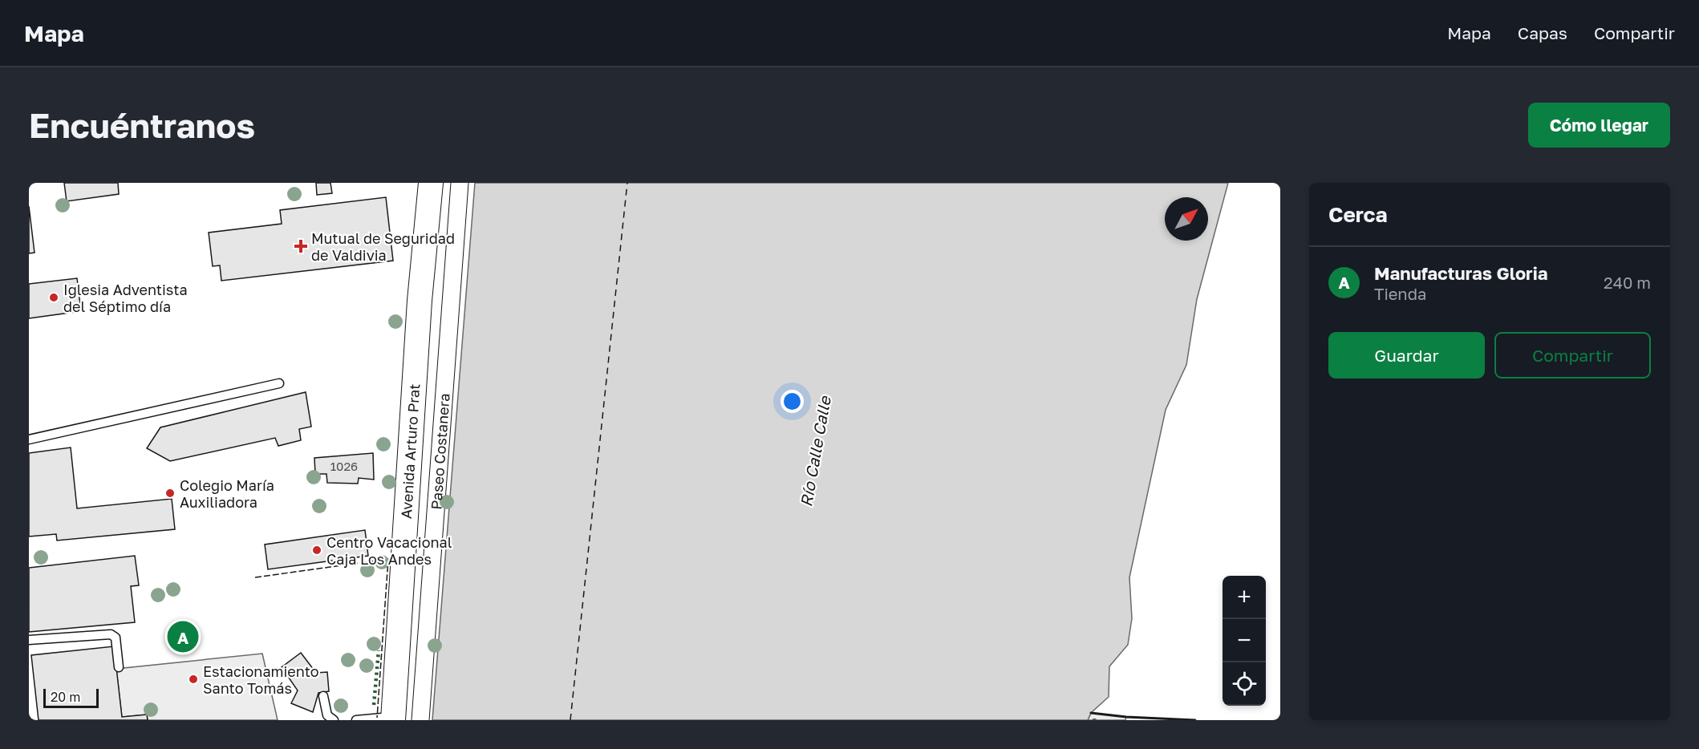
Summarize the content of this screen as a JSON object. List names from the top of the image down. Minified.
{"streets":{"main road":["Avenida Arturo Prat"],"street":["Paseo Costanera"]},"water":["Río Calle Calle"],"places":{"health":["Mutual de Seguridad de Valdivia"],"other":["Iglesia Adventista del Séptimo día","Colegio María Auxiliadora","Centro Vacacional Caja Los Andes","Estacionamiento Santo Tomás"]},"house_numbers":["1026"],"scale_bar":"20 m","north":"top right","page":{"header":"Mapa","nav":["Mapa","Capas","Compartir"],"buttons":["Cómo llegar",["Guardar","Compartir"]],"title":"Encuéntranos","heading":"Cerca","list":[{"mark":"A","name":"Manufacturas Gloria","note":"Tienda","value":"240 m"}],"map_buttons":["+","−"],"pins":"A","scale":"20 m"}}
